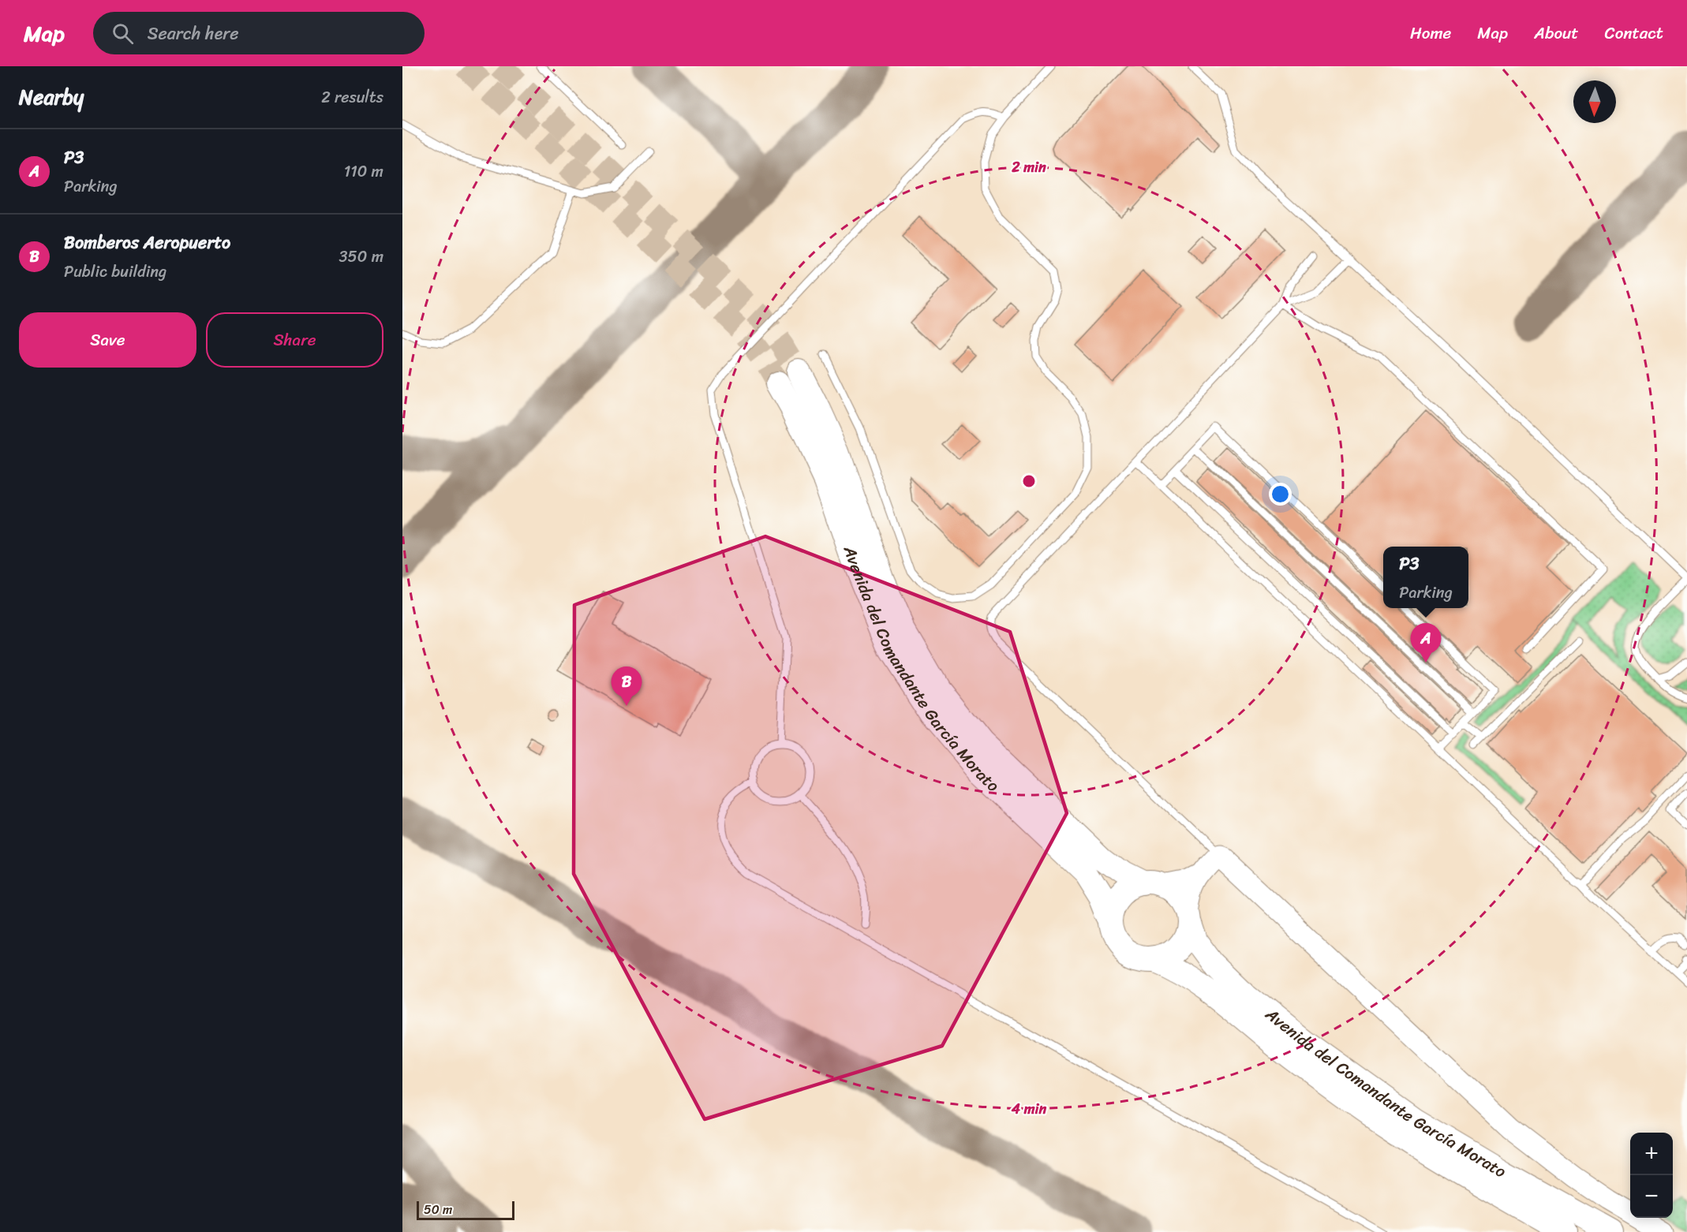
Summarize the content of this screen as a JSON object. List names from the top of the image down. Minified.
{"streets":{"main road":["Avenida del Comandante García Morato"]},"scale_bar":"50 m","north":"bottom","page":{"header":"Map","search":"Search here","nav":["Home","Map","About","Contact"],"heading":["Nearby","2 results"],"list":[{"mark":"A","name":"P3","note":"Parking","value":"110 m"},{"mark":"B","name":"Bomberos Aeropuerto","note":"Public building","value":"350 m"}],"buttons":["Save","Share"],"popup":["P3","Parking"],"pins":["A","B"],"map_buttons":["+","−"],"scale":"50 m"},"rings":["2 min","4 min"]}
